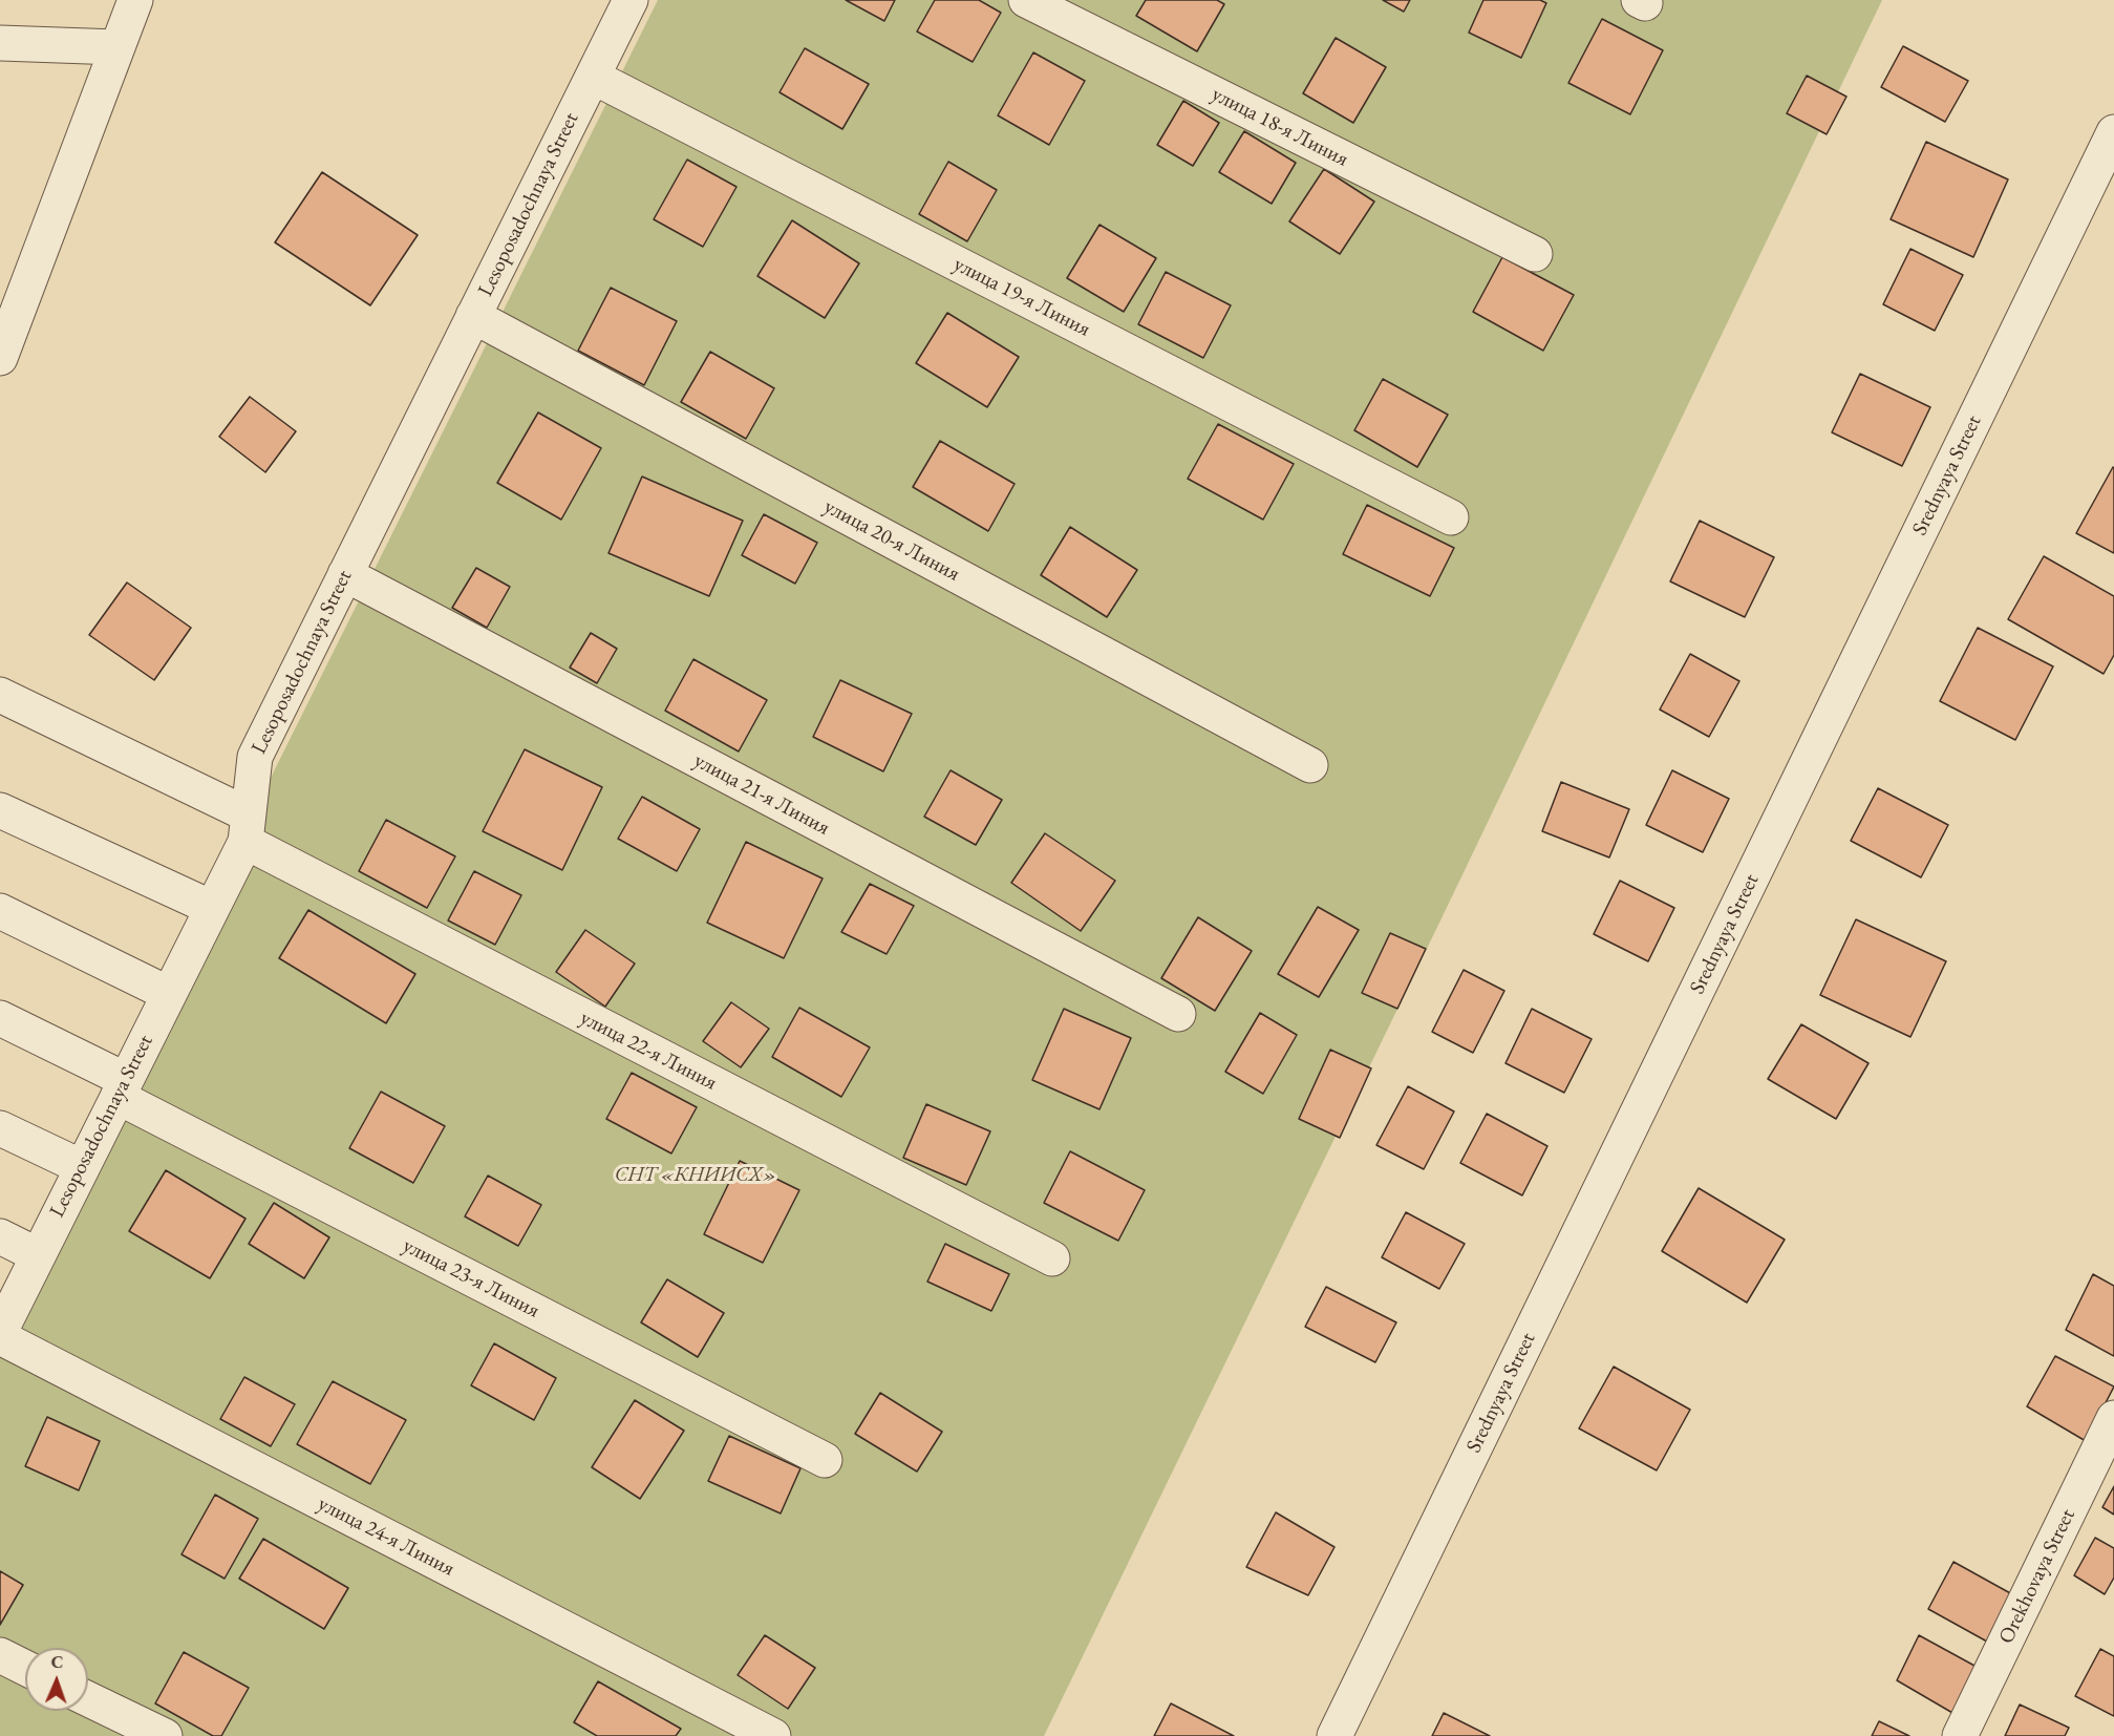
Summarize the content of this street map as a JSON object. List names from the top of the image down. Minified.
{"streets":{"street":["улица 18-я Линия","Lesoposadochnaya Street","улица 19-я Линия","Srednyaya Street","улица 20-я Линия","улица 21-я Линия","улица 22-я Линия","улица 23-я Линия","улица 24-я Линия","Orekhovaya Street"]},"crossings":[["Lesoposadochnaya Street","улица 19-я Линия"],["Lesoposadochnaya Street","улица 20-я Линия"],["Lesoposadochnaya Street","улица 21-я Линия"],["Lesoposadochnaya Street","улица 22-я Линия"],["Lesoposadochnaya Street","улица 23-я Линия"]],"parks":["СНТ «КНИИСХ»"],"north":"top"}
